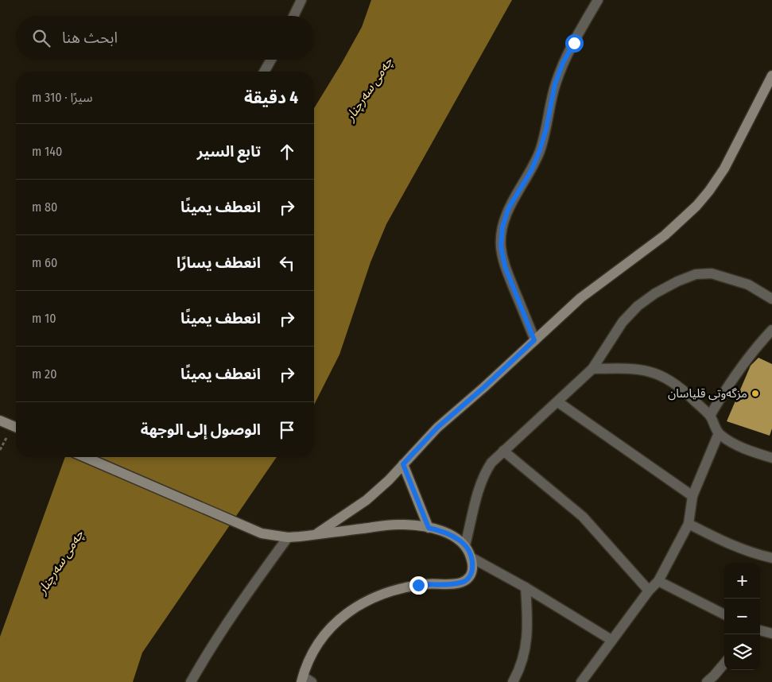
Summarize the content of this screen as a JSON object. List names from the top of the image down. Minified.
{"water":["چەمی سەرچنار"],"places":["مزگەوتی قلیاسان"],"page":{"search":"ابحث هنا","heading":["4 دقيقة","سيرًا · 310 m"],"list":[["تابع السير","140 m"],["انعطف يمينًا","80 m"],["انعطف يسارًا","60 m"],["انعطف يمينًا","10 m"],["انعطف يمينًا","20 m"],"الوصول إلى الوجهة"],"map_buttons":["+","−"]}}
